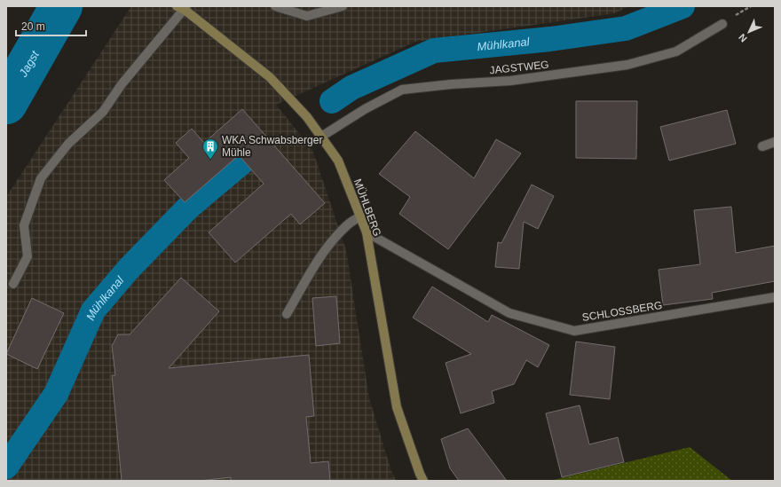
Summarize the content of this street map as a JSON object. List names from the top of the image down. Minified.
{"streets":{"street":["JAGSTWEG","MÜHLBERG","SCHLOSSBERG"]},"crossings":[["JAGSTWEG","MÜHLBERG"],["MÜHLBERG","SCHLOSSBERG"]],"water":["Mühlkanal","Jagst"],"places":{"building":["WKA Schwabsberger Mühle"]},"scale_bar":"20 m","north":"bottom left"}
